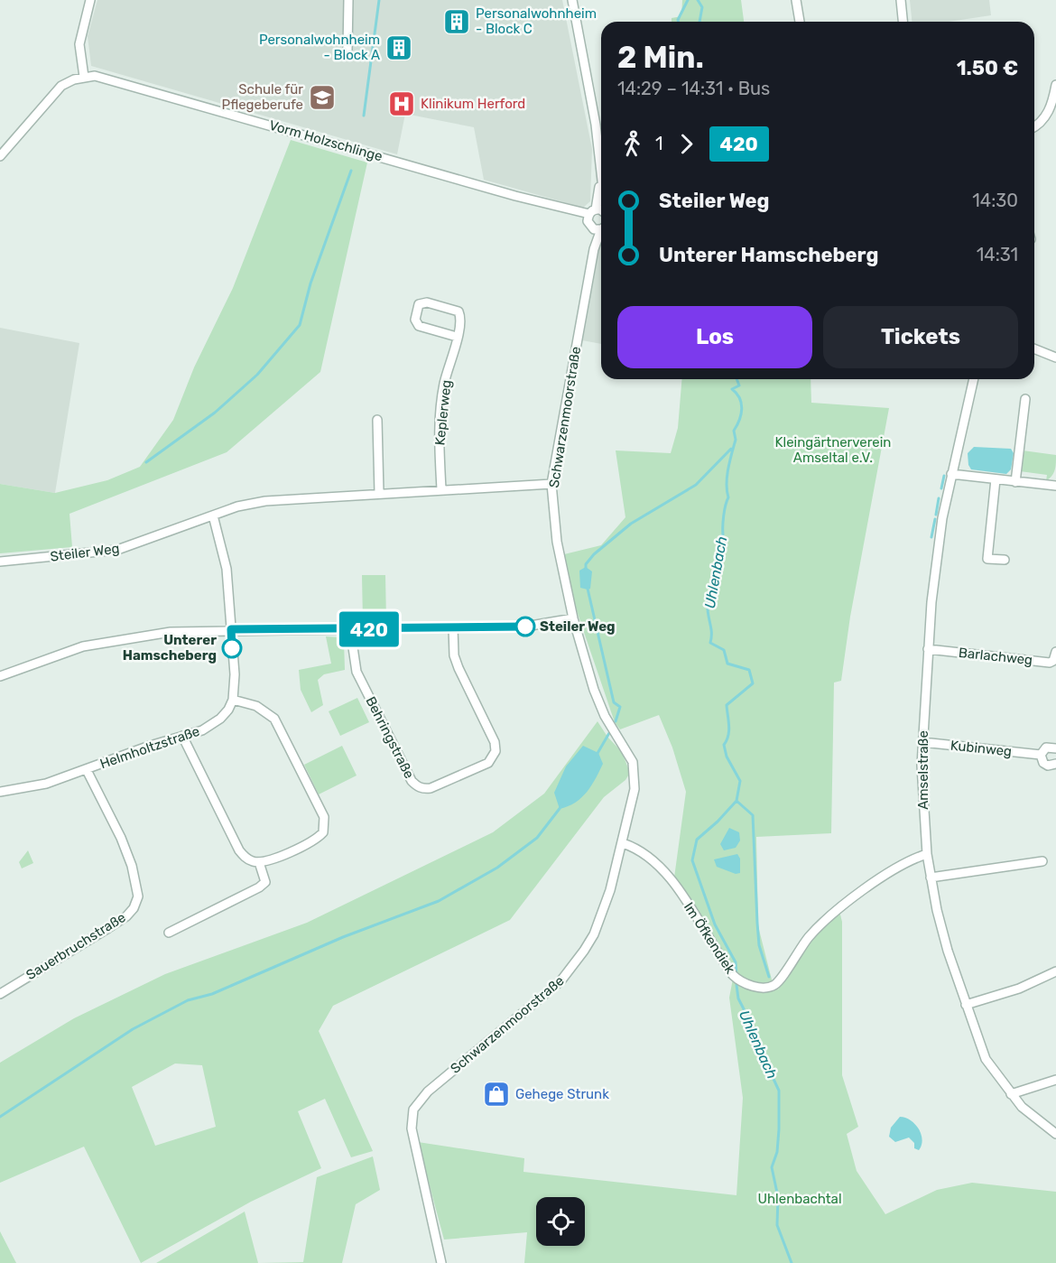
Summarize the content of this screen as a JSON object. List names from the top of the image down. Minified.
{"streets":{"street":["Vorm Holzschlinge","Keplerweg","Schwarzenmoorstraße","Steiler Weg","Barlachweg","Behringstraße","Helmholtzstraße","Kubinweg","Amselstraße","Im Öfkendiek","Sauerbruchstraße"]},"crossings":[["Vorm Holzschlinge","Schwarzenmoorstraße"],["Keplerweg","Steiler Weg"],["Schwarzenmoorstraße","Steiler Weg"],["Schwarzenmoorstraße","Im Öfkendiek"],["Barlachweg","Amselstraße"],["Helmholtzstraße","Sauerbruchstraße"],["Kubinweg","Amselstraße"],["Amselstraße","Im Öfkendiek"]],"water":["Uhlenbach"],"parks":["Kleingärtnerverein Amseltal e.V.","Uhlenbachtal"],"places":{"building":["Personalwohnheim - Block C","Personalwohnheim - Block A"],"school or university":["Schule für Pflegeberufe"],"hospital":["Klinikum Herford"],"other":["Steiler Weg","Unterer Hamscheberg"],"shop":["Gehege Strunk"]},"lines":["bus line 420"],"page":{"on_map":"420","heading":["2 Min.","14:29 – 14:31 · Bus","1.50 €"],"legs":["1","420"],"list":[{"name":"Steiler Weg","value":"14:30"},{"name":"Unterer Hamscheberg","value":"14:31"}],"buttons":["Los","Tickets"]}}
